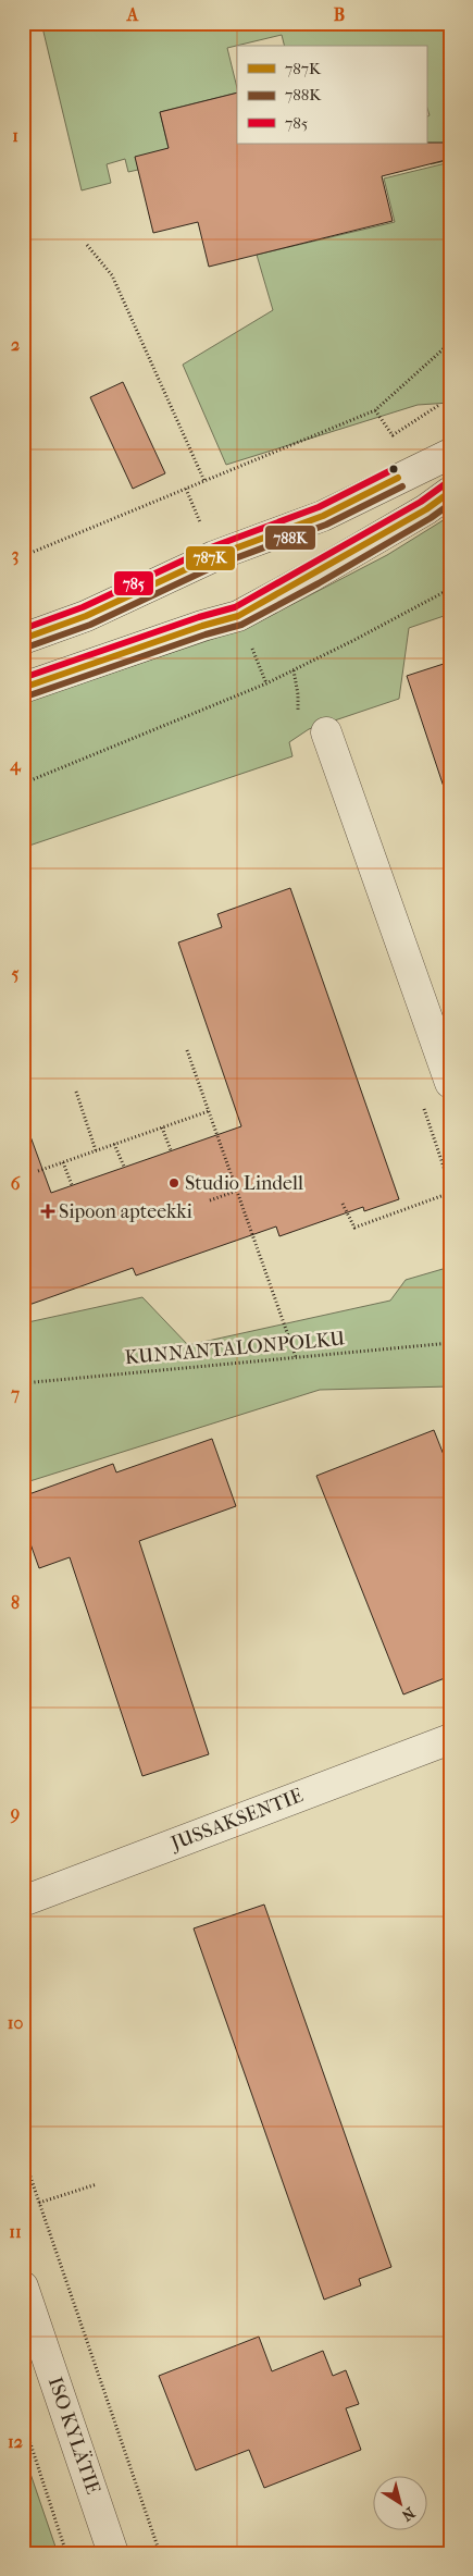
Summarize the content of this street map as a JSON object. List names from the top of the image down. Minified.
{"streets":{"street":["JUSSAKSENTIE","ISO KYLÄTIE"],"path":["KUNNANTALONPOLKU"]},"places":{"other":["Studio Lindell"],"health":["Sipoon apteekki"]},"lines":["transit line 785","transit line 787K","transit line 788K"],"legend":["787K","788K","785"],"north":"bottom right","grid":{"columns":["A","B"],"rows":["1","2","3","4","5","6","7","8","9","10","11","12"]}}
